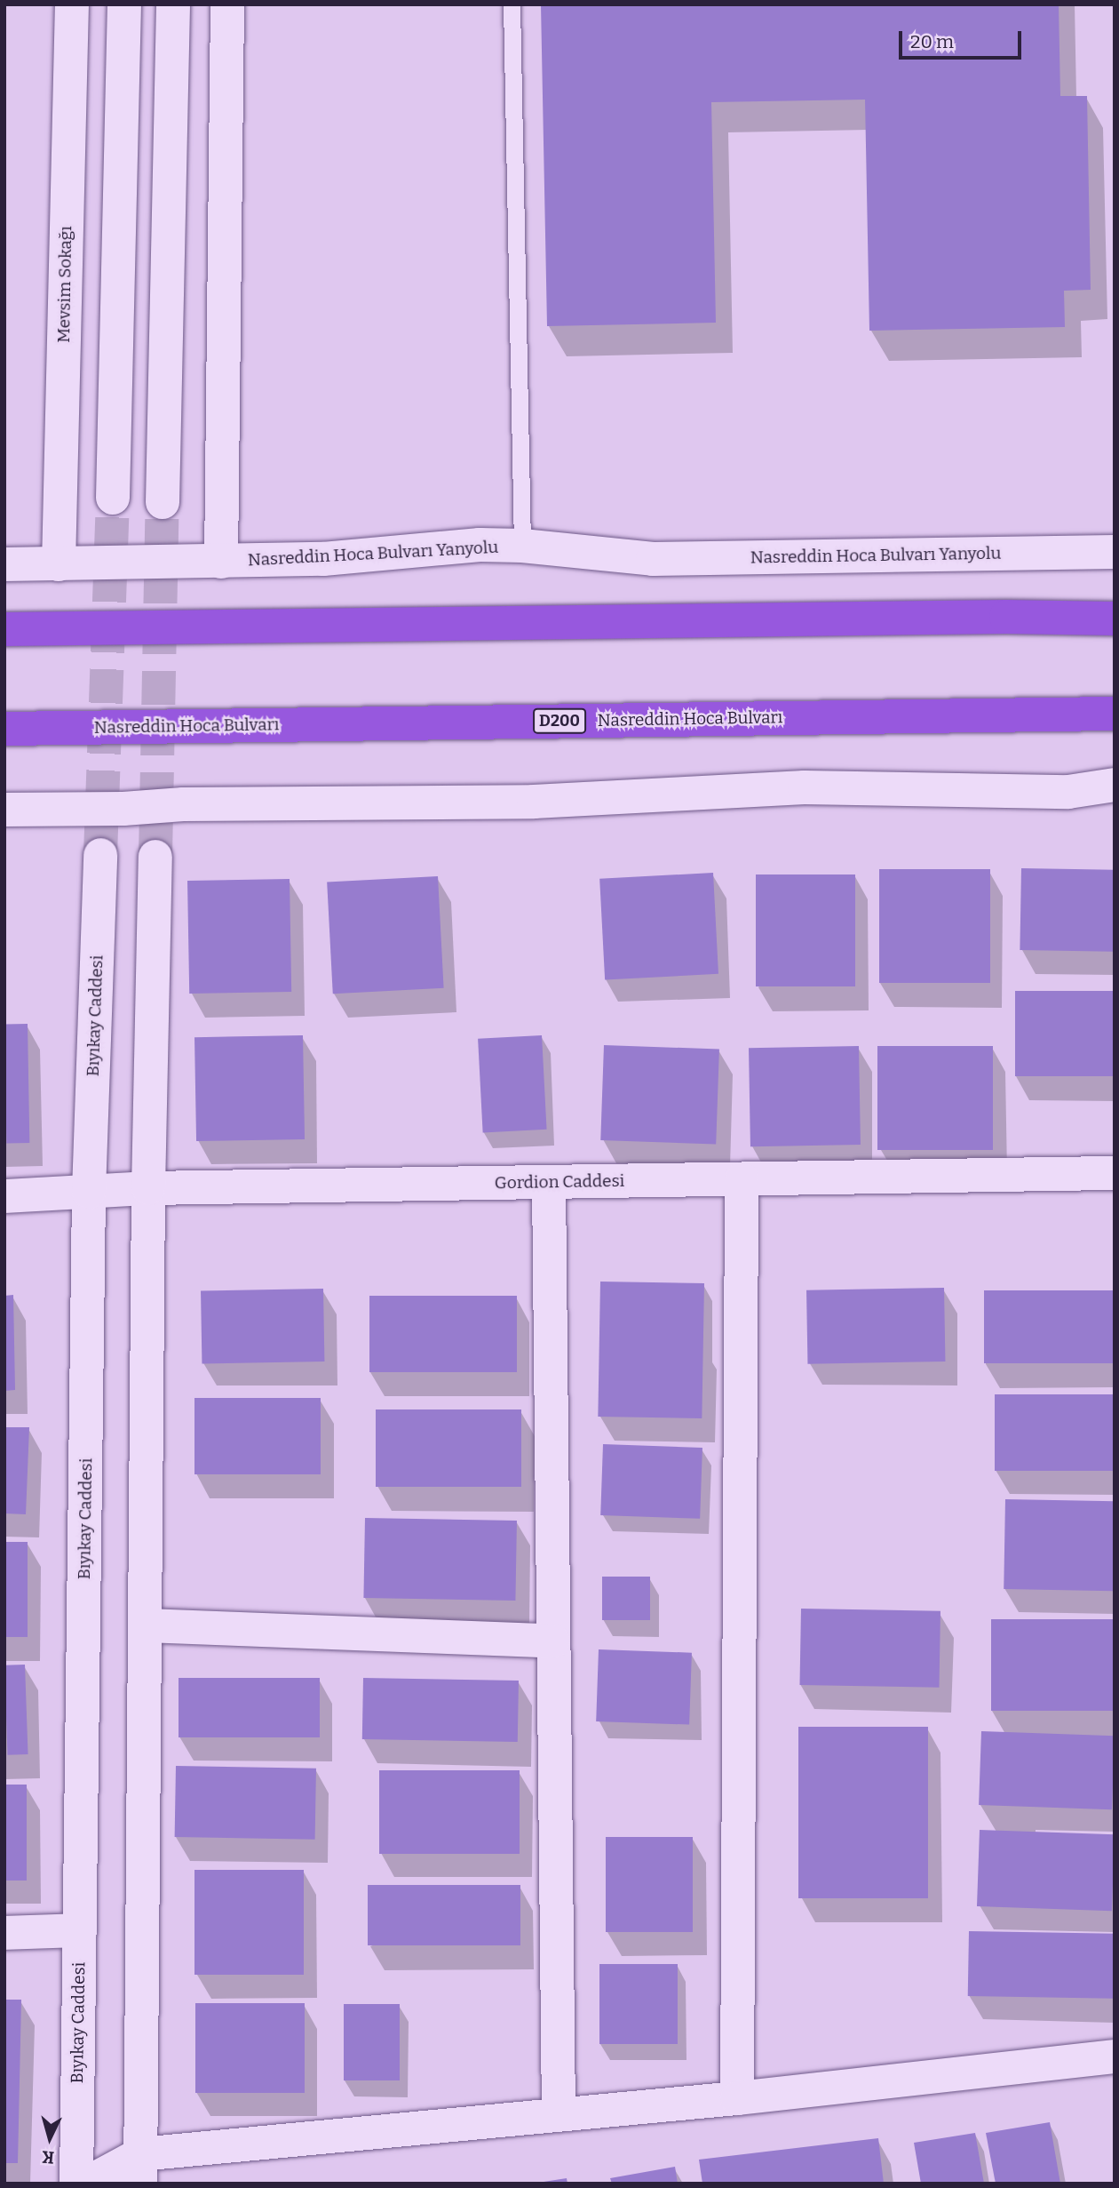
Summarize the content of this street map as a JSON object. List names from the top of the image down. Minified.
{"streets":{"highway":["Nasreddin Hoca Bulvarı","D200"],"street":["Mevsim Sokağı","Nasreddin Hoca Bulvarı Yanyolu","Bıyıkay Caddesi","Gordion Caddesi"]},"crossings":[["Mevsim Sokağı","Nasreddin Hoca Bulvarı Yanyolu"],["Bıyıkay Caddesi","Gordion Caddesi"]],"scale_bar":"20 m","north":"bottom"}
